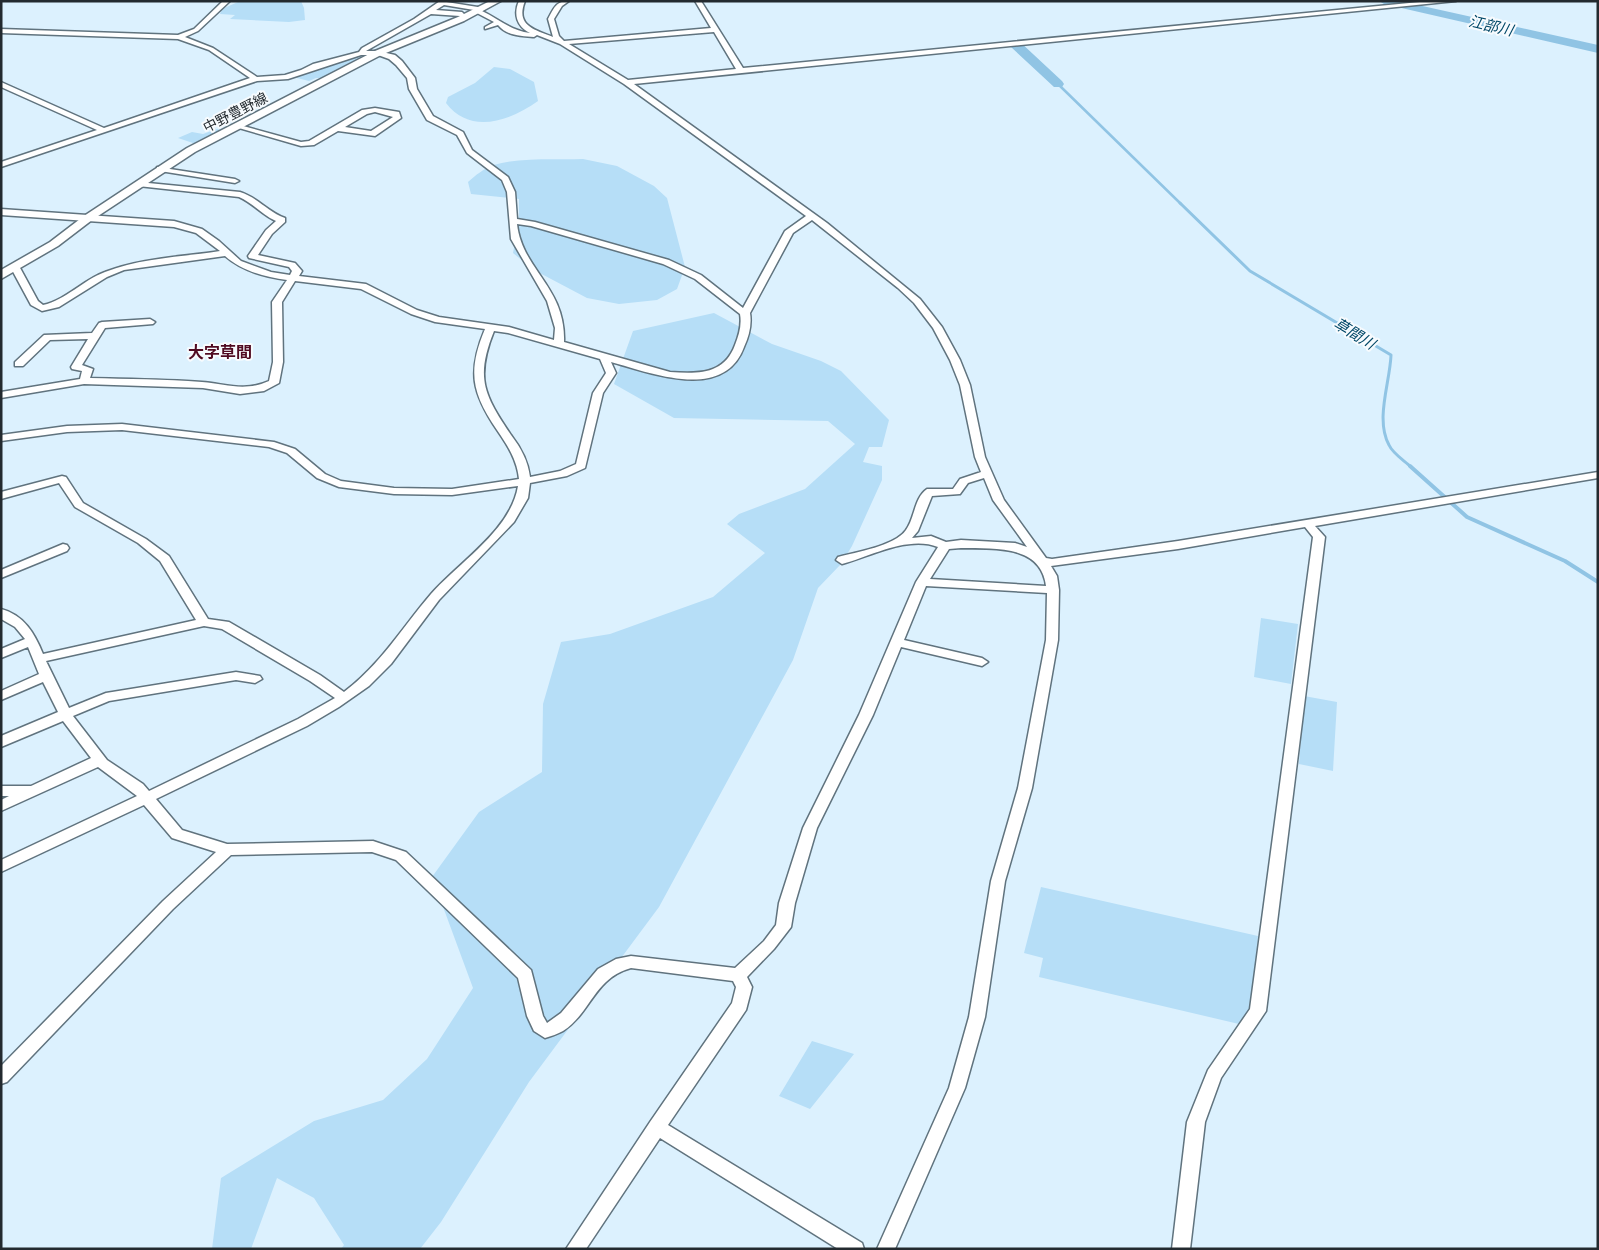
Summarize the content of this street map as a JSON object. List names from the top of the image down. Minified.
{"streets":{"main road":["中野豊野線"]},"districts":["大字草間"],"water":["江部川","草間川"]}
